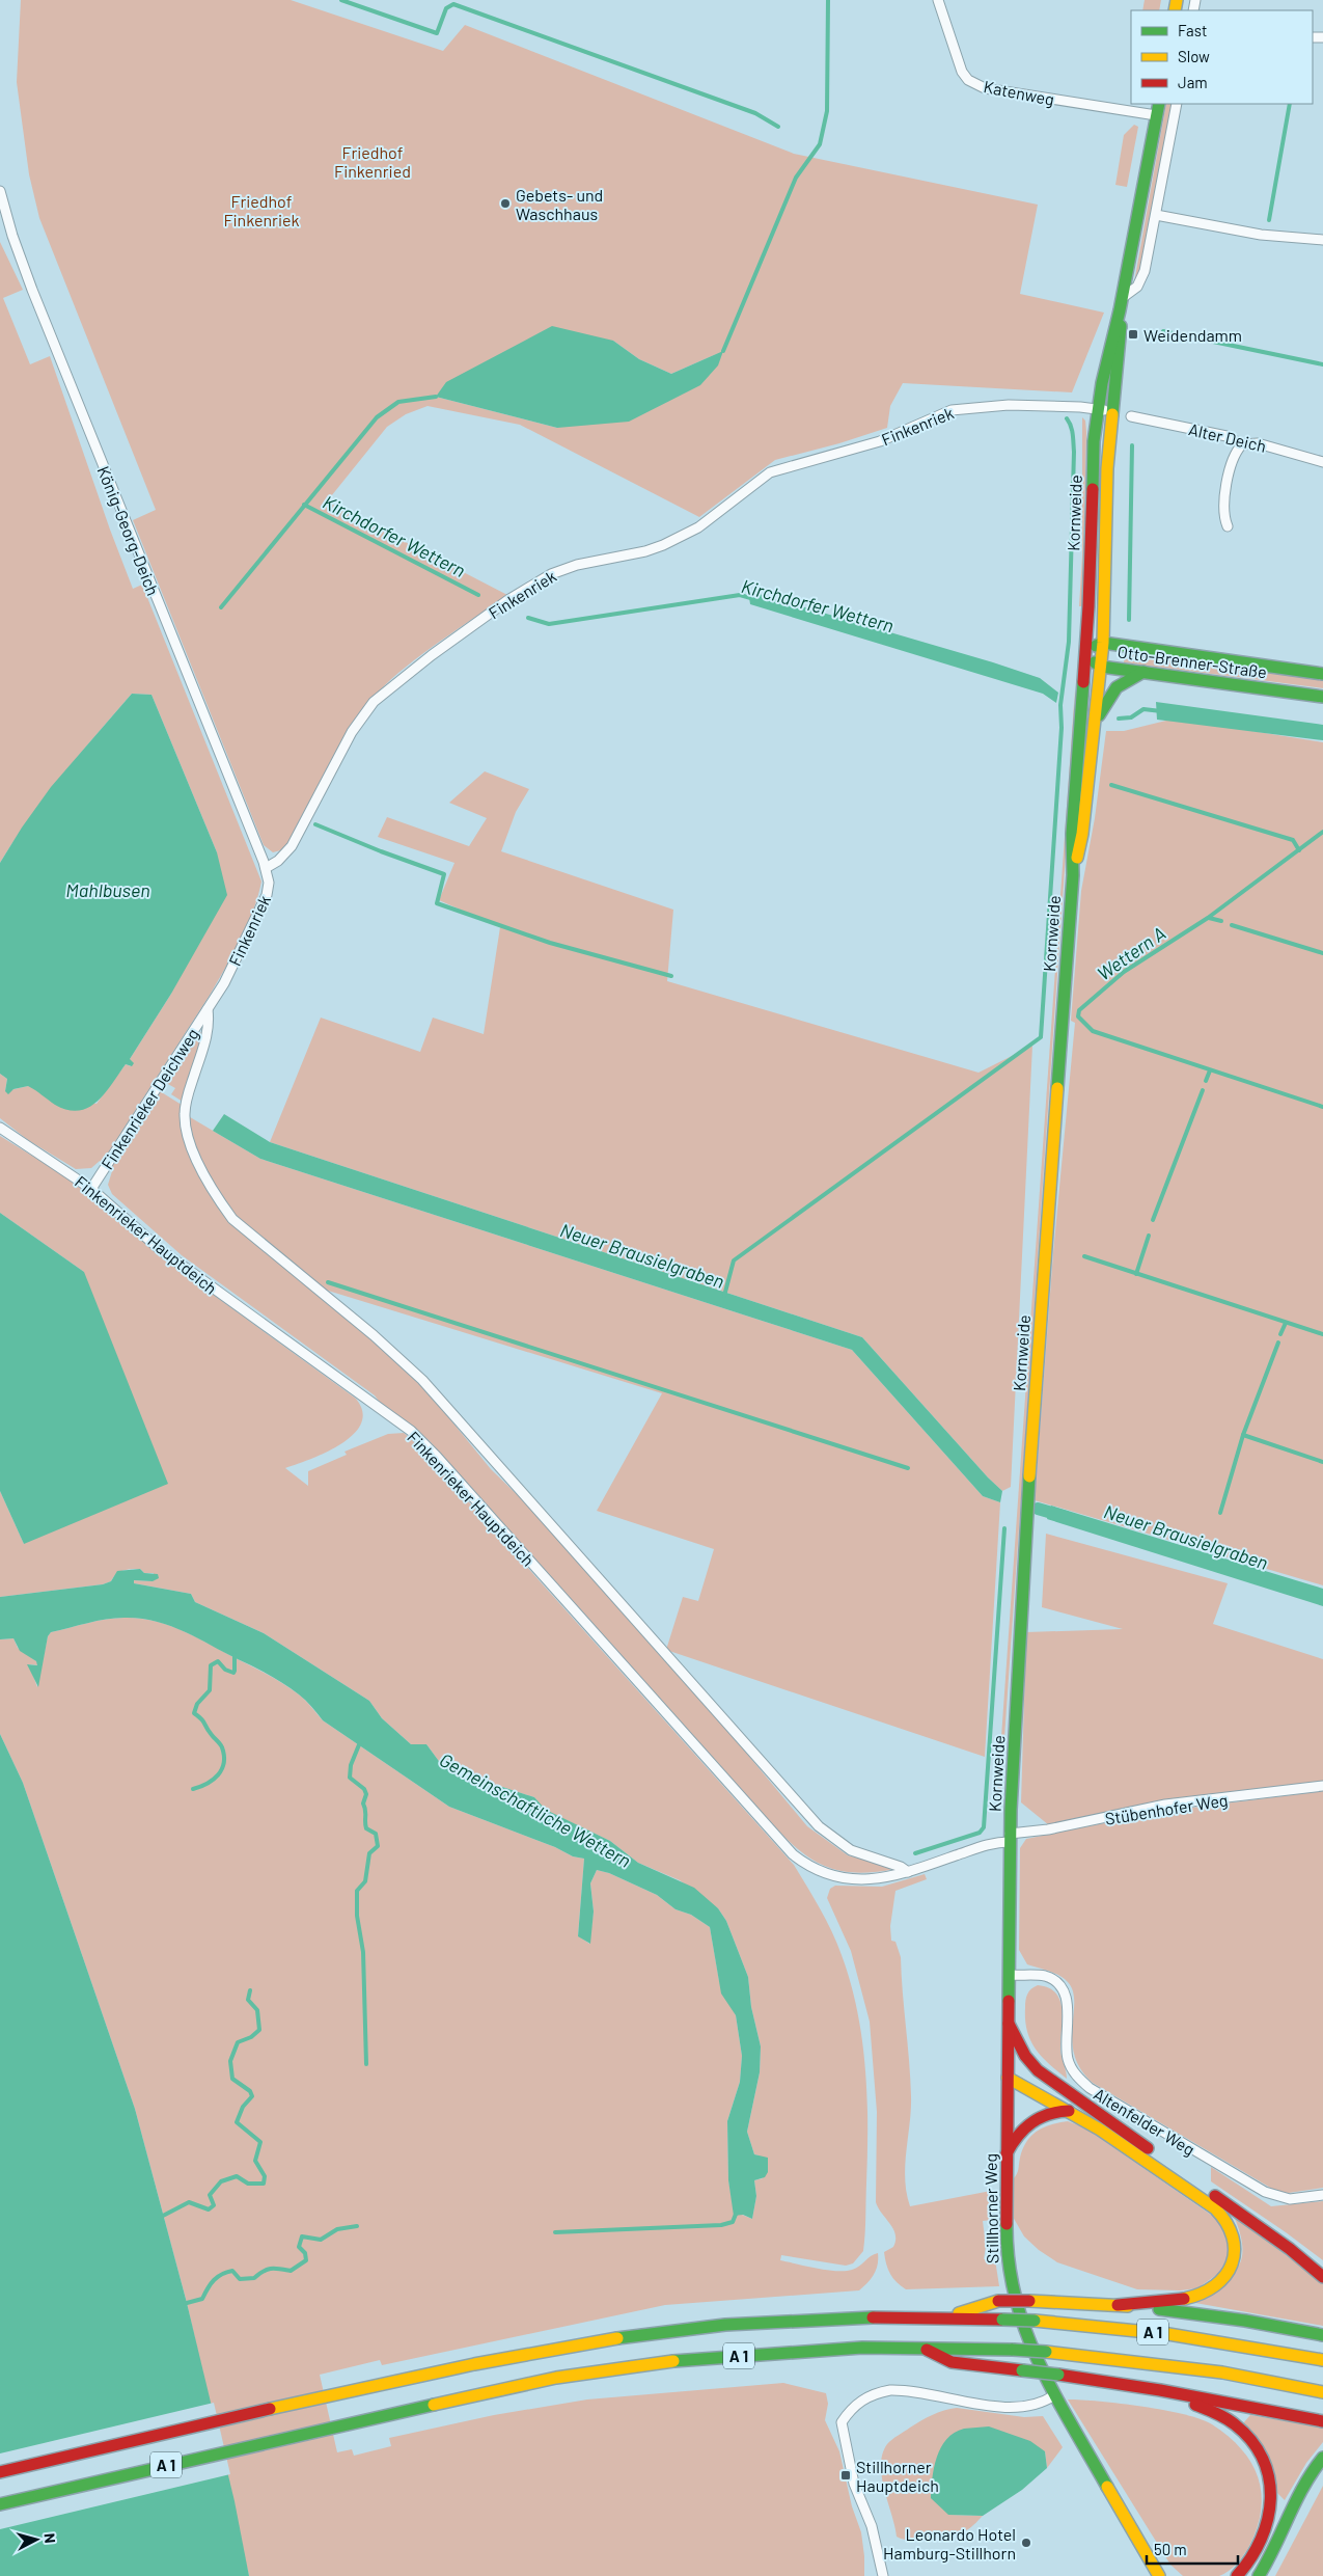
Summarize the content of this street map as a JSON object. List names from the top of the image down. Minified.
{"streets":{"main road":["Kornweide","Otto-Brenner-Straße","Stillhorner Weg","A 1"],"street":["Katenweg","Finkenriek","Alter Deich","König-Georg-Deich","Finkenrieker Deichweg","Finkenrieker Hauptdeich","Stübenhofer Weg","Altenfelder Weg"]},"crossings":[["Katenweg","Kornweide"],["Finkenriek","Kornweide"],["Finkenriek","König-Georg-Deich"],["Finkenriek","Finkenrieker Deichweg"],["Kornweide","Otto-Brenner-Straße"],["Kornweide","Finkenrieker Hauptdeich"],["Kornweide","Stübenhofer Weg"],["Kornweide","Stillhorner Weg"],["Finkenrieker Deichweg","Finkenrieker Hauptdeich"],["Finkenrieker Hauptdeich","Stübenhofer Weg"],["Finkenrieker Hauptdeich","Stillhorner Weg"],["Stübenhofer Weg","Stillhorner Weg"],["Altenfelder Weg","Stillhorner Weg"]],"water":["Kirchdorfer Wettern","Mahlbusen","Wettern A","Neuer Brausielgraben","Gemeinschaftliche Wettern"],"parks":["Friedhof Finkenried","Friedhof Finkenriek"],"places":{"other":["Gebets- und Waschhaus","Leonardo Hotel Hamburg-Stillhorn"],"transit":["Weidendamm","Stillhorner Hauptdeich"]},"legend":["Fast","Slow","Jam"],"scale_bar":"50 m","north":"right"}
